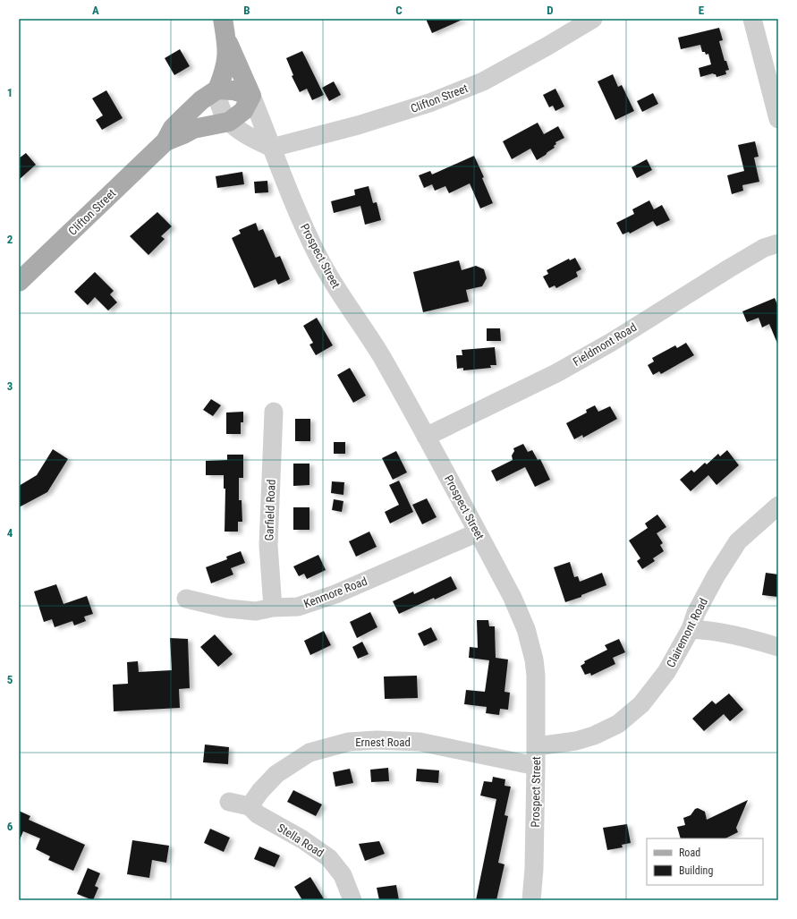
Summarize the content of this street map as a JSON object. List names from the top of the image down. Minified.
{"streets":{"main road":["Clifton Street","Prospect Street"],"street":["Fieldmont Road","Garfield Road","Kenmore Road","Clairemont Road","Ernest Road","Stella Road"]},"crossings":[["Clifton Street","Prospect Street"],["Prospect Street","Fieldmont Road"],["Prospect Street","Kenmore Road"],["Prospect Street","Clairemont Road"],["Prospect Street","Ernest Road"],["Garfield Road","Kenmore Road"],["Ernest Road","Stella Road"]],"legend":["Road","Building"],"grid":{"columns":["A","B","C","D","E"],"rows":["1","2","3","4","5","6"]}}
